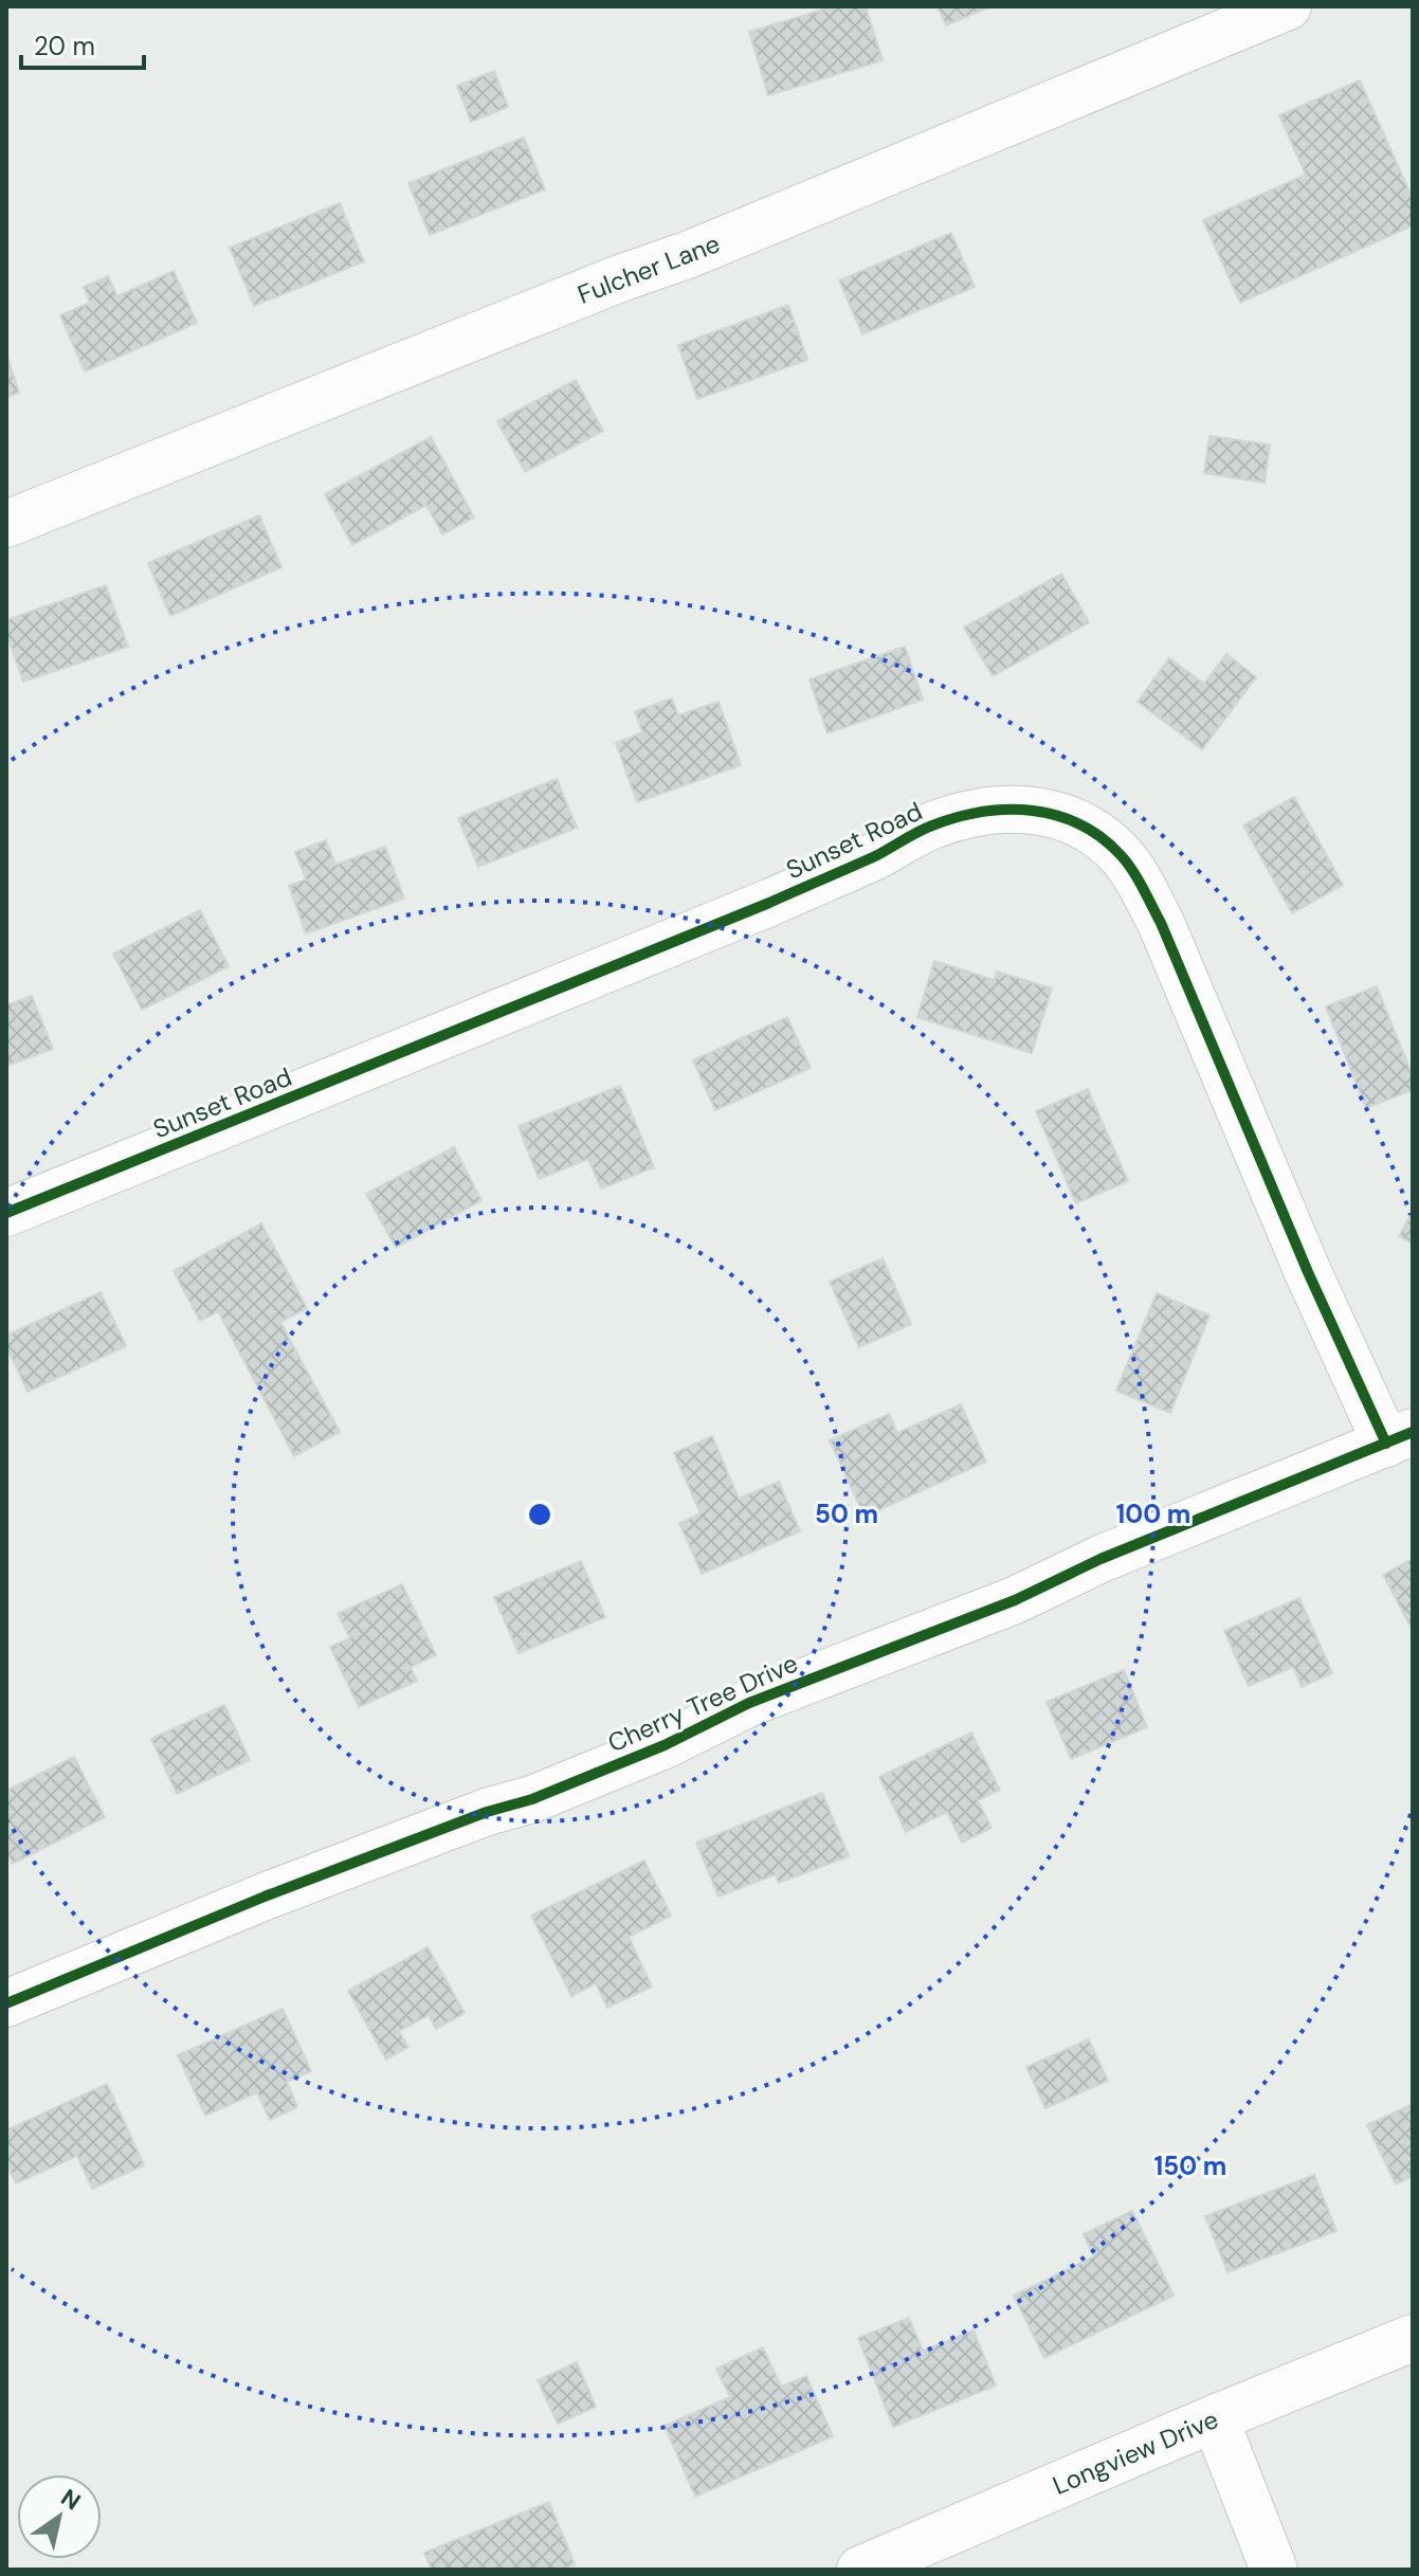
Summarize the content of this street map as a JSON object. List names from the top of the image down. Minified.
{"streets":{"street":["Fulcher Lane","Sunset Road","Cherry Tree Drive","Longview Drive"]},"crossings":[["Sunset Road","Cherry Tree Drive"]],"scale_bar":"20 m","north":"top right","rings":["50 m","100 m","150 m"]}
